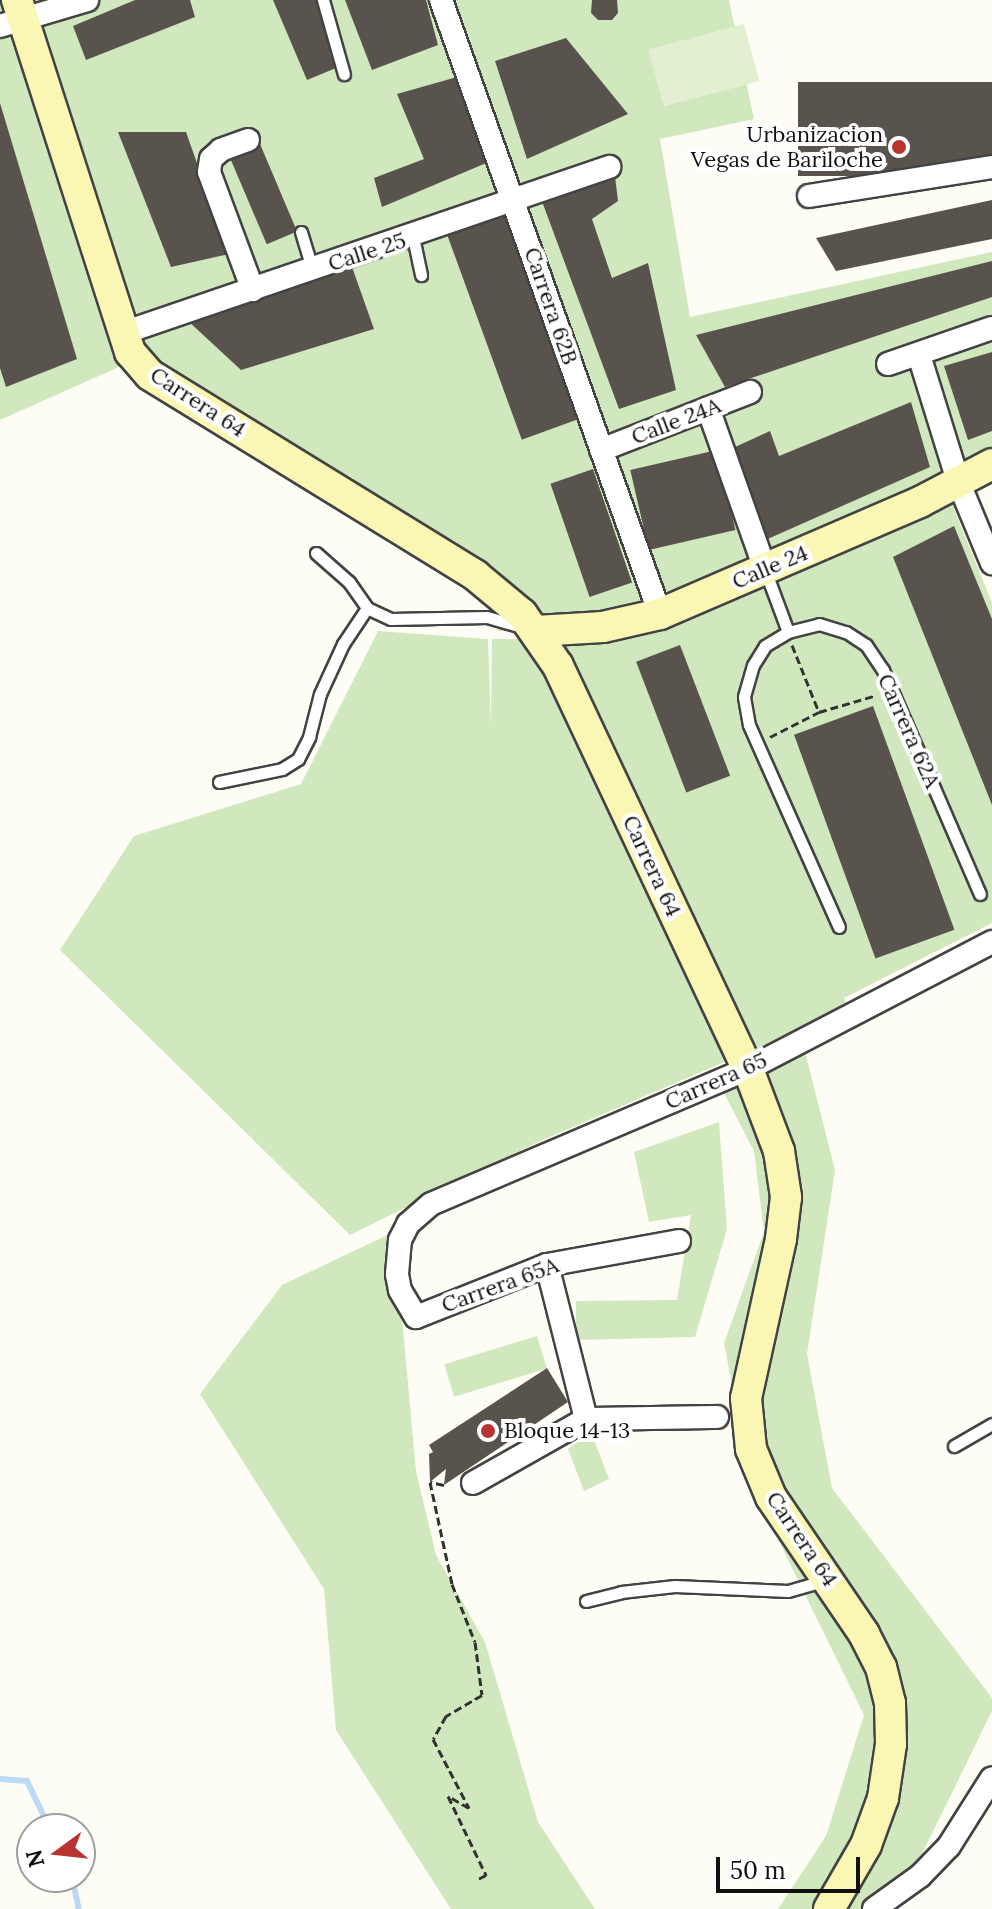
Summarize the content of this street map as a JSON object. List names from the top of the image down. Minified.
{"streets":{"street":["Calle 25","Carrera 62B","Carrera 64","Calle 24A","Calle 24","Carrera 65","Carrera 65A"],"lane":["Carrera 62A"]},"crossings":[["Calle 25","Carrera 62B"],["Calle 25","Carrera 64"],["Carrera 62B","Calle 24A"],["Carrera 62B","Calle 24"],["Carrera 64","Calle 24"],["Carrera 64","Carrera 65"],["Carrera 65","Carrera 65A"]],"places":["Urbanizacion Vegas de Bariloche","Bloque 14-13"],"scale_bar":"50 m","north":"left"}
